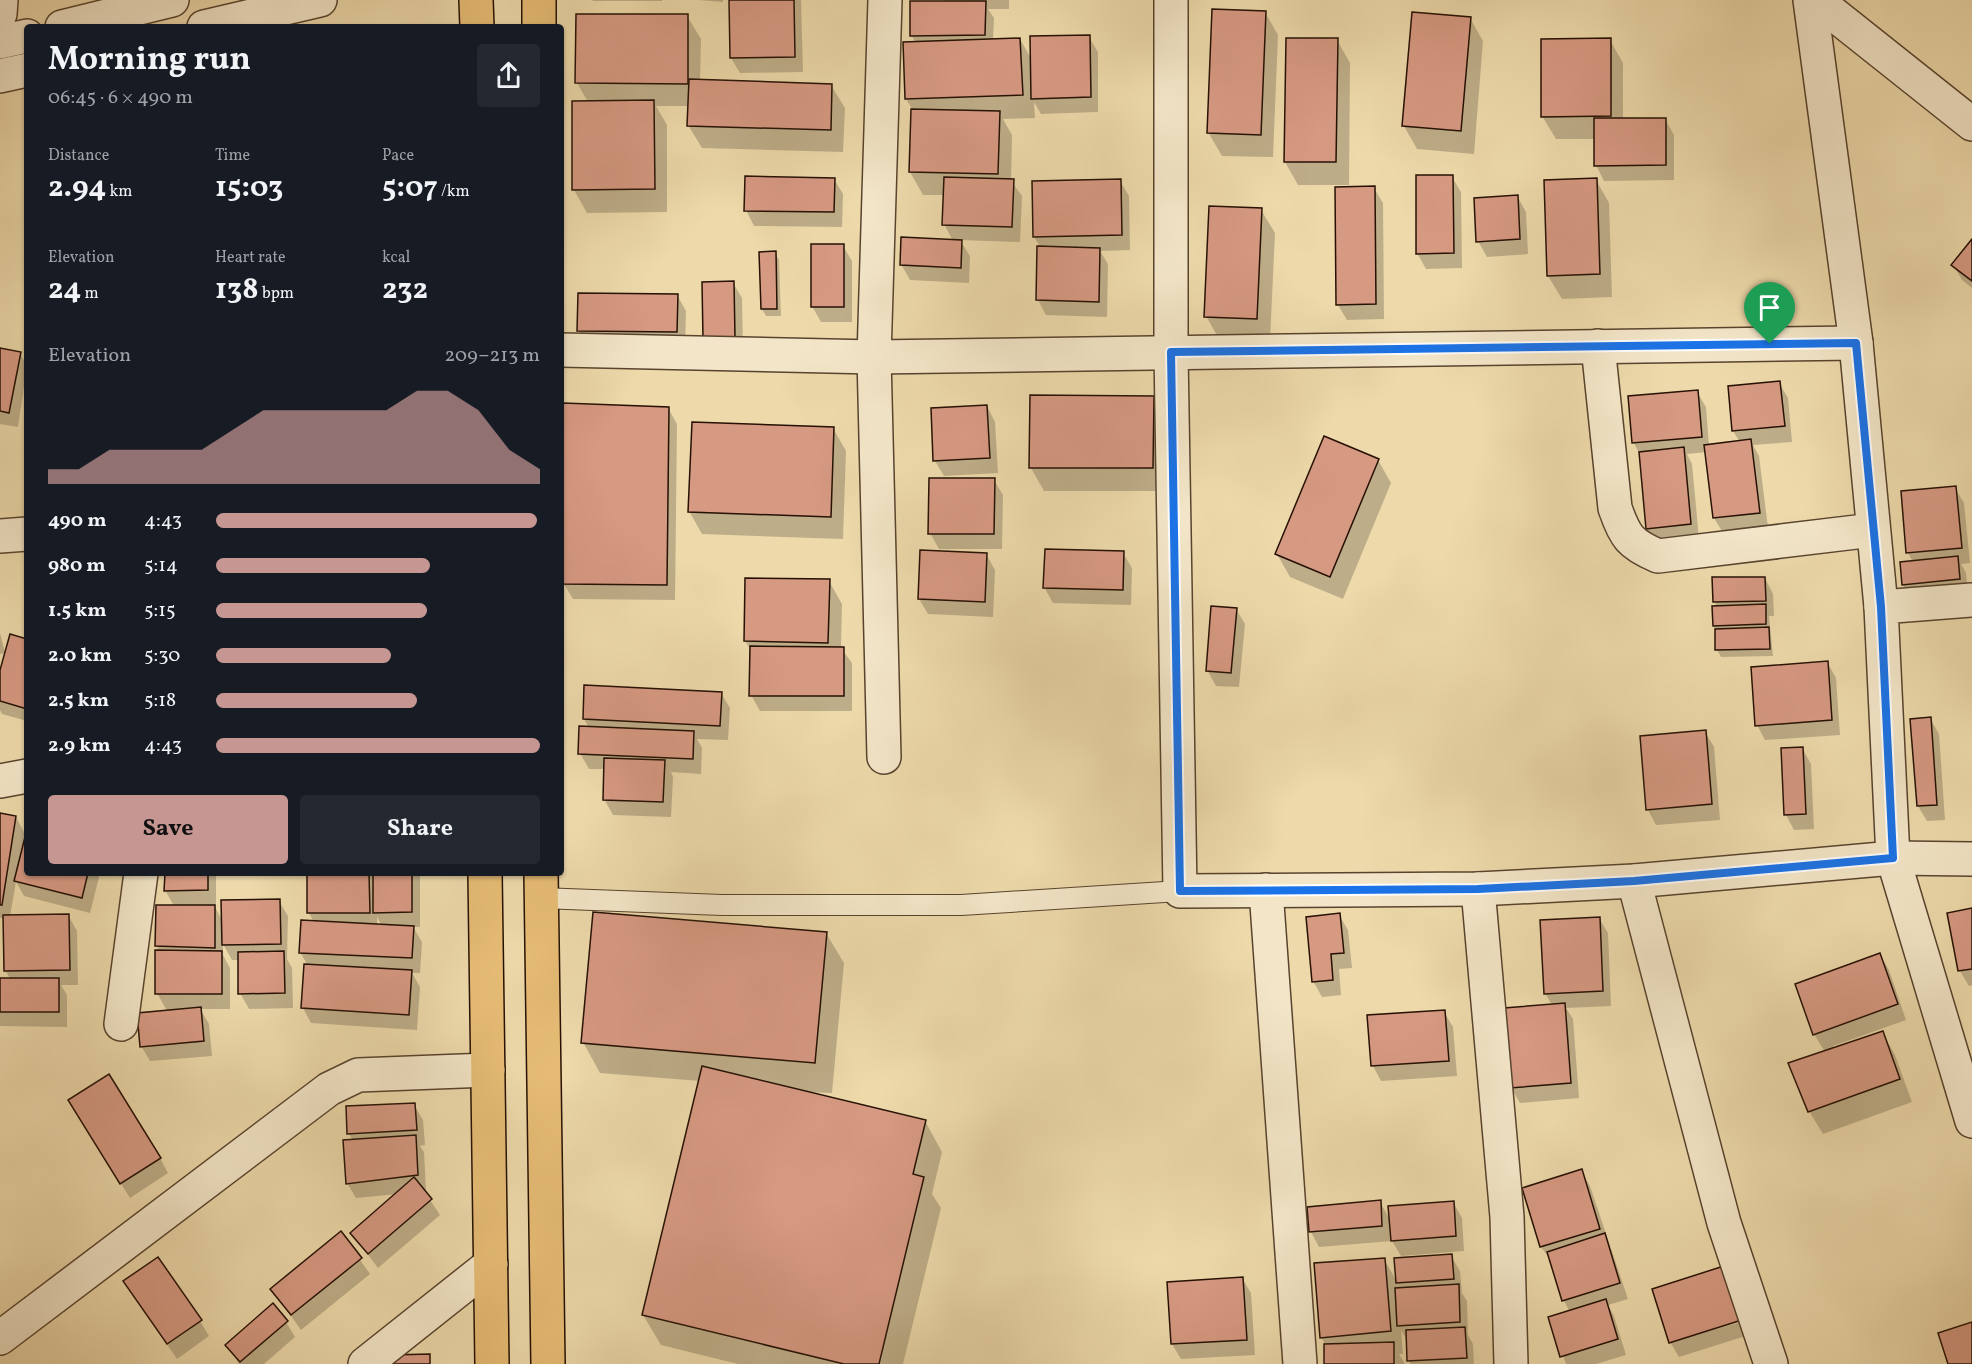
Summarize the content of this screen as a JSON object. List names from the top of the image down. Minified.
{"page":{"heading":["Morning run","06:45 · 6 × 490 m"],"stats":[["Distance","2.94 km"],["Time","15:03"],["Pace","5:07 /km"],["Elevation","24 m"],["Heart rate","138 bpm"],["kcal","232"]],"chart":["Elevation","209–213 m"],"list":[{"name":"490 m","note":"4:43"},{"name":"980 m","note":"5:14"},{"name":"1.5 km","note":"5:15"},{"name":"2.0 km","note":"5:30"},{"name":"2.5 km","note":"5:18"},{"name":"2.9 km","note":"4:43"}],"buttons":["Save","Share"]}}
